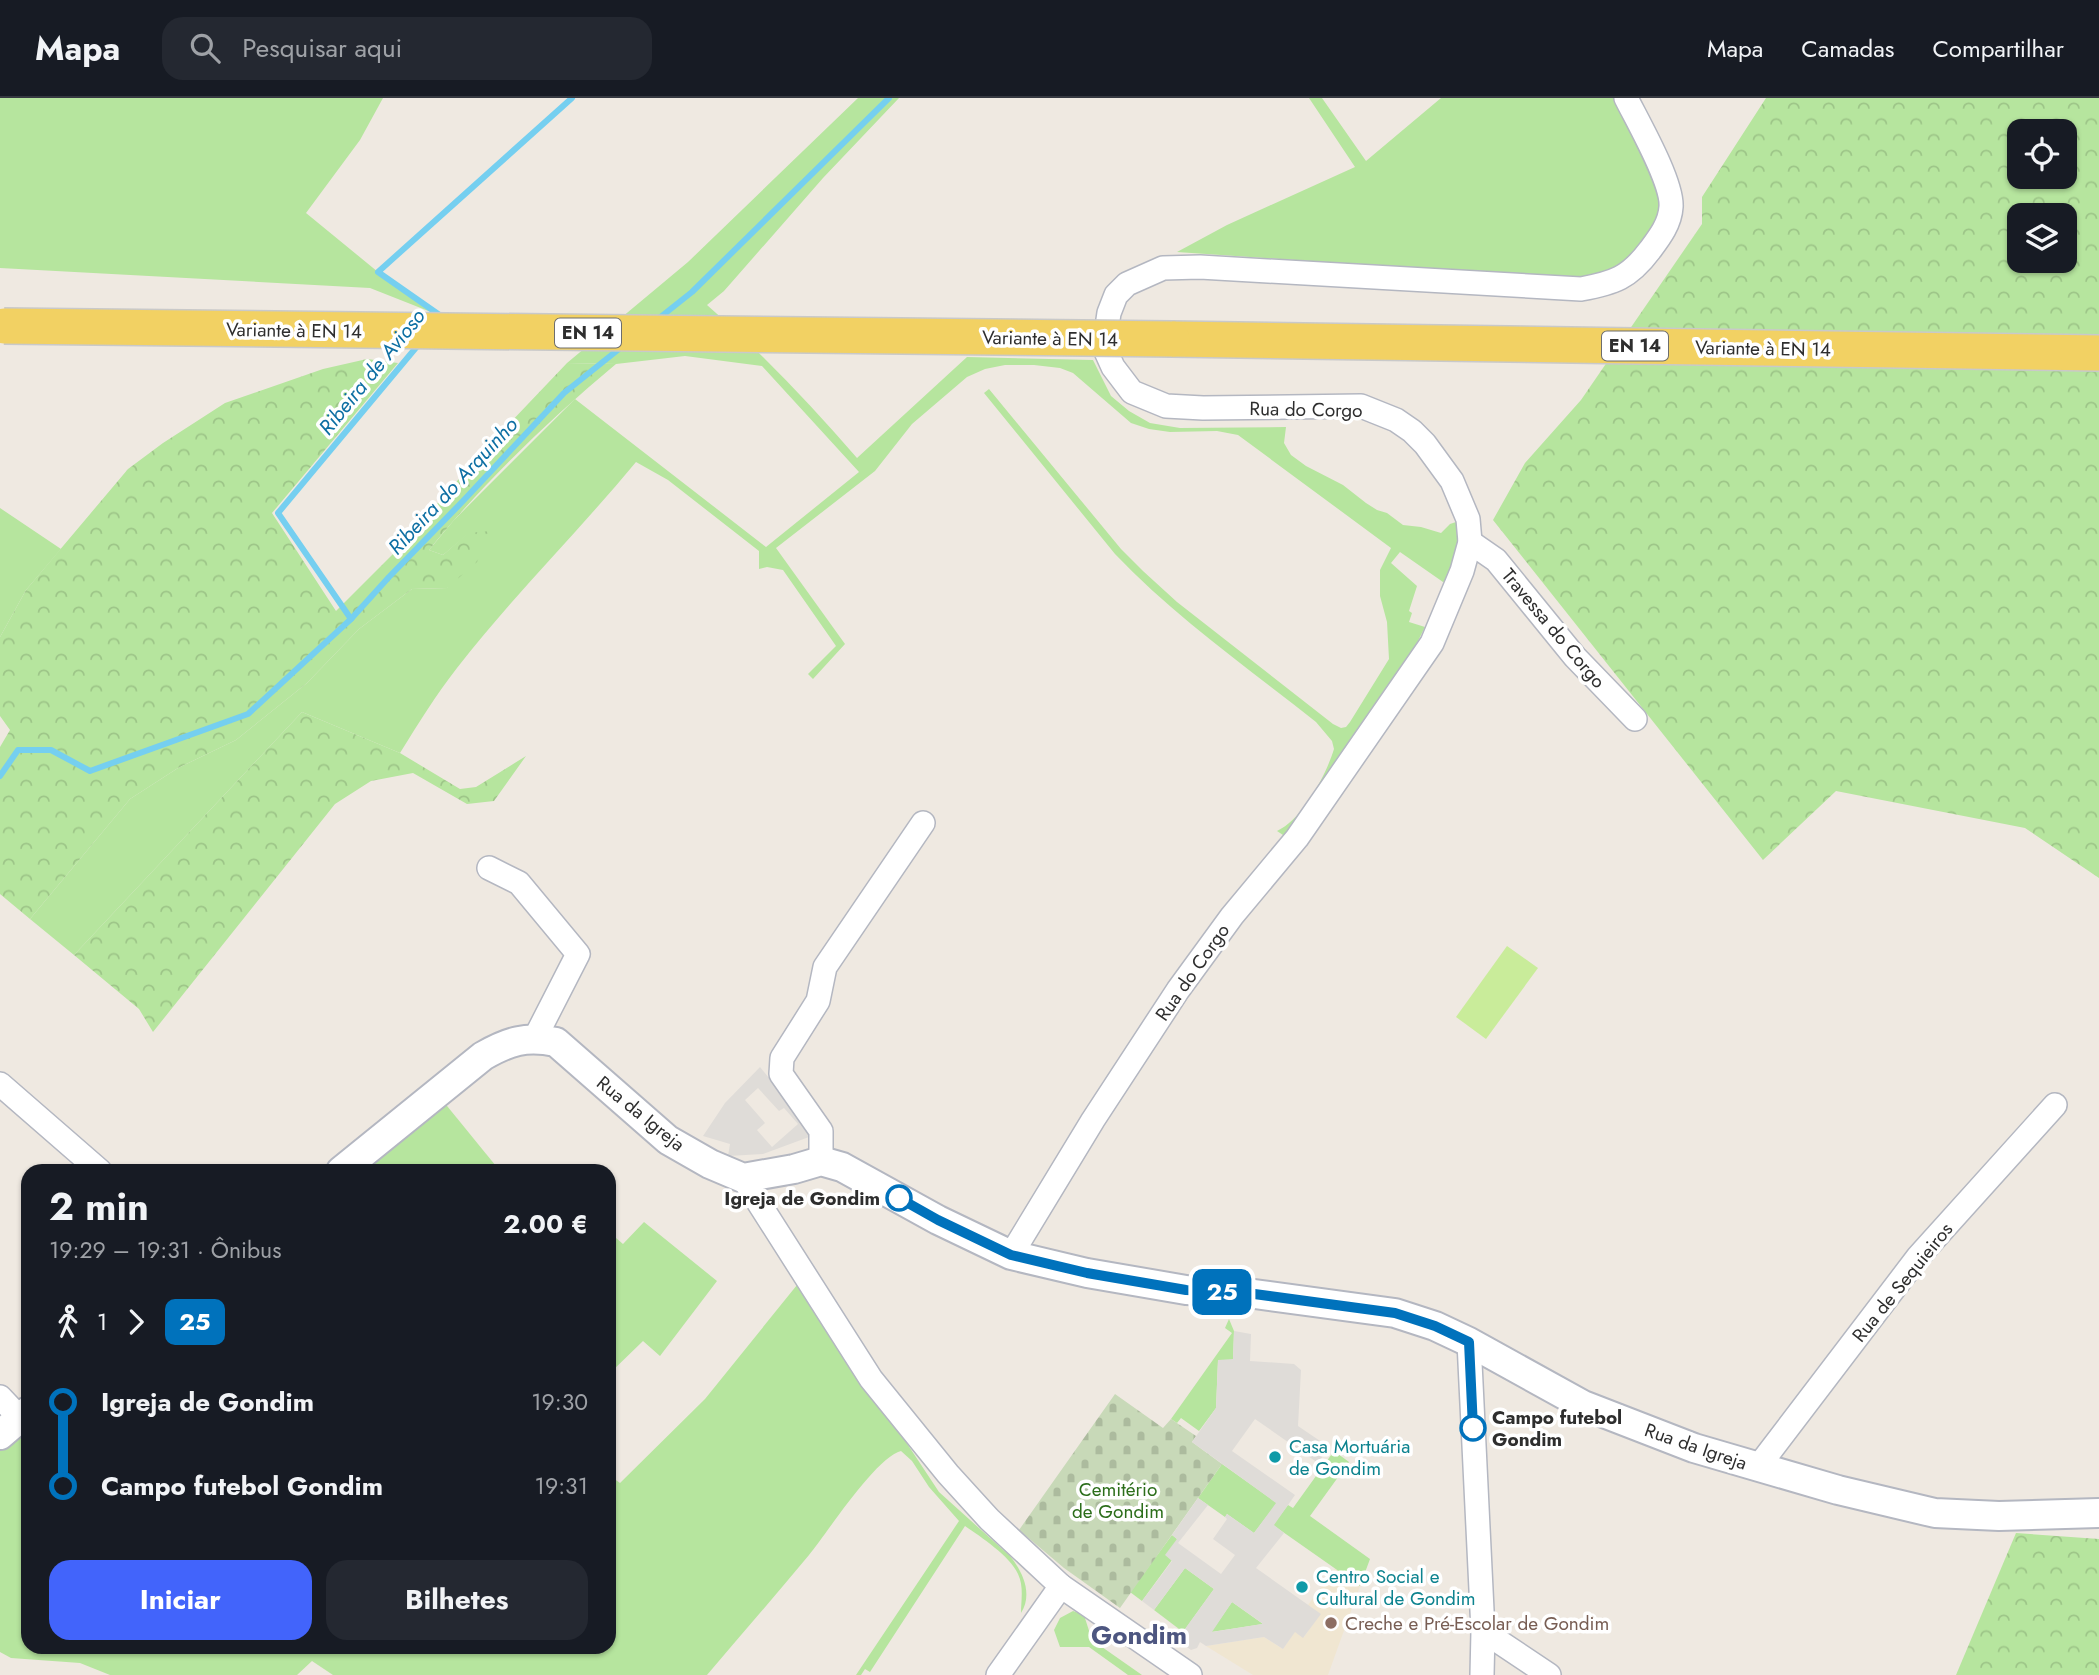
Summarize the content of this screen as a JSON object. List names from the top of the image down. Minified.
{"streets":{"main road":["Variante à EN 14","EN 14"],"street":["Rua do Corgo","Travessa do Corgo","Rua da Igreja","Rua de Sequieiros"]},"crossings":[["Rua do Corgo","Travessa do Corgo"],["Rua do Corgo","Rua da Igreja"],["Rua da Igreja","Rua de Sequieiros"]],"districts":["Gondim"],"water":["Ribeira de Avioso","Ribeira do Arquinho"],"parks":["Cemitério de Gondim"],"places":["Igreja de Gondim","Campo futebol Gondim","Casa Mortuária de Gondim","Centro Social e Cultural de Gondim","Creche e Pré-Escolar de Gondim"],"lines":["bus line 25"],"page":{"header":"Mapa","search":"Pesquisar aqui","nav":["Mapa","Camadas","Compartilhar"],"on_map":"25","heading":["2 min","19:29 – 19:31 · Ônibus","2.00 €"],"legs":["1","25"],"list":[{"name":"Igreja de Gondim","value":"19:30"},{"name":"Campo futebol Gondim","value":"19:31"}],"buttons":["Iniciar","Bilhetes"]}}
